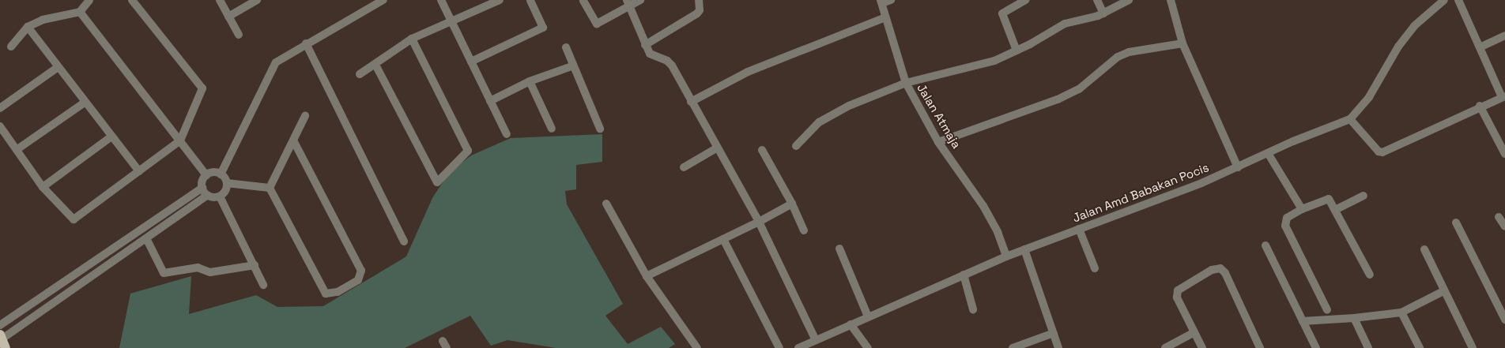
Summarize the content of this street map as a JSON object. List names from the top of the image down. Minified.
{"streets":{"street":["Jalan Atmaja","Jalan Amd Babakan Pocis"]},"crossings":[["Jalan Atmaja","Jalan Amd Babakan Pocis"]]}
